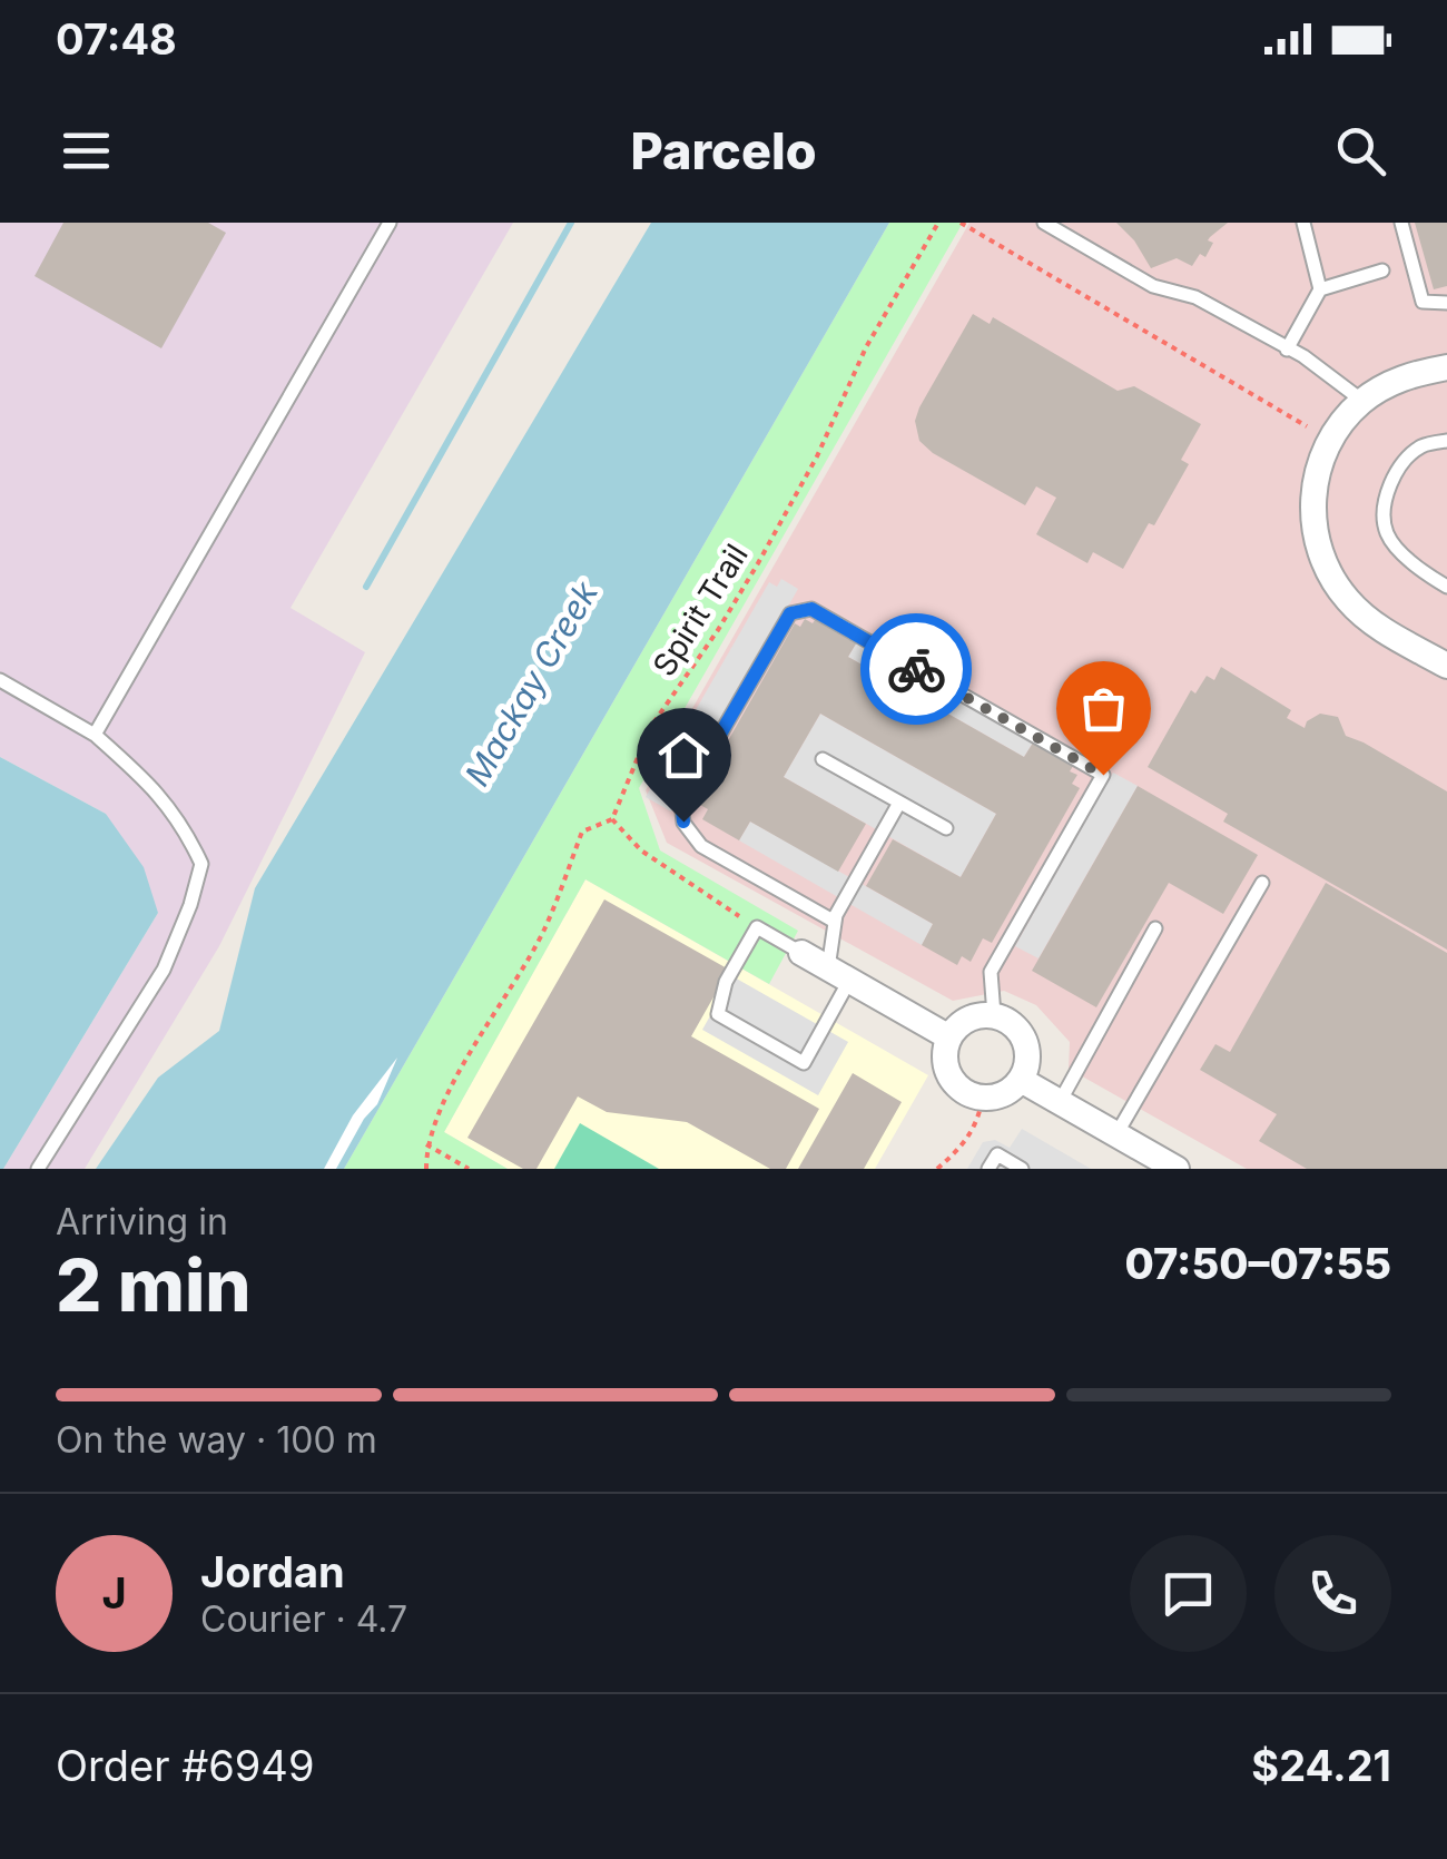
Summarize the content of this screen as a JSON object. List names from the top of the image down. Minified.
{"streets":{"path":["Spirit Trail"]},"water":["Mackay Creek"],"page":{"status":"07:48","header":"Parcelo","heading":["2 min","Arriving in","07:50–07:55"],"panel":["Jordan","Courier · 4.7","Order #6949","$24.21"],"bar":"On the way · 100 m","round":"J"}}
